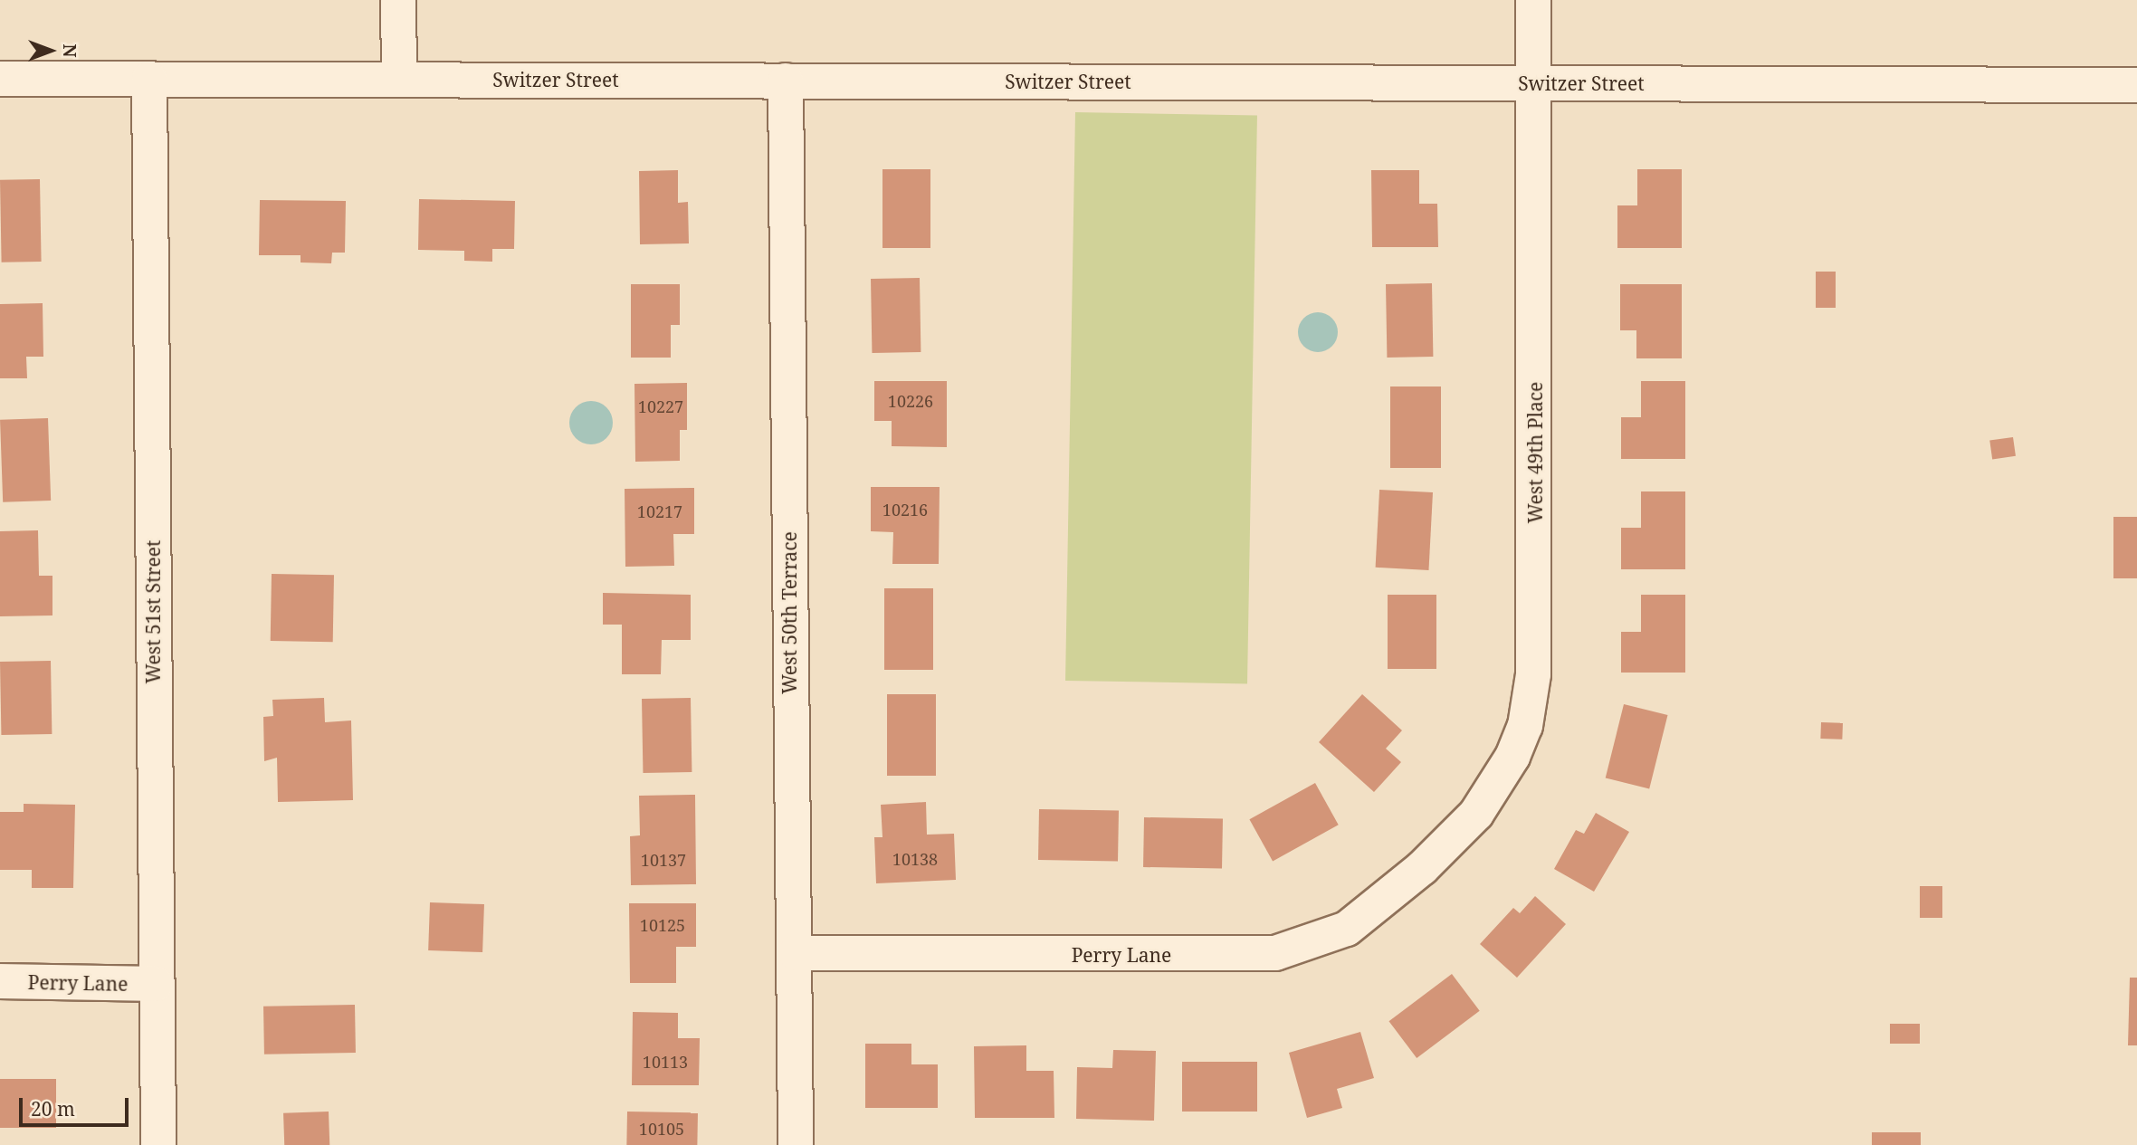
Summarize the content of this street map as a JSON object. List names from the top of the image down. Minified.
{"streets":{"street":["Switzer Street","West 49th Place","West 51st Street","West 50th Terrace","Perry Lane"]},"crossings":[["Switzer Street","West 49th Place"],["Switzer Street","West 51st Street"],["Switzer Street","West 50th Terrace"],["West 49th Place","Perry Lane"],["West 51st Street","Perry Lane"],["West 50th Terrace","Perry Lane"]],"house_numbers":["10226","10227","10216","10217","10138","10137","10125","10113","10105"],"scale_bar":"20 m","north":"right"}
